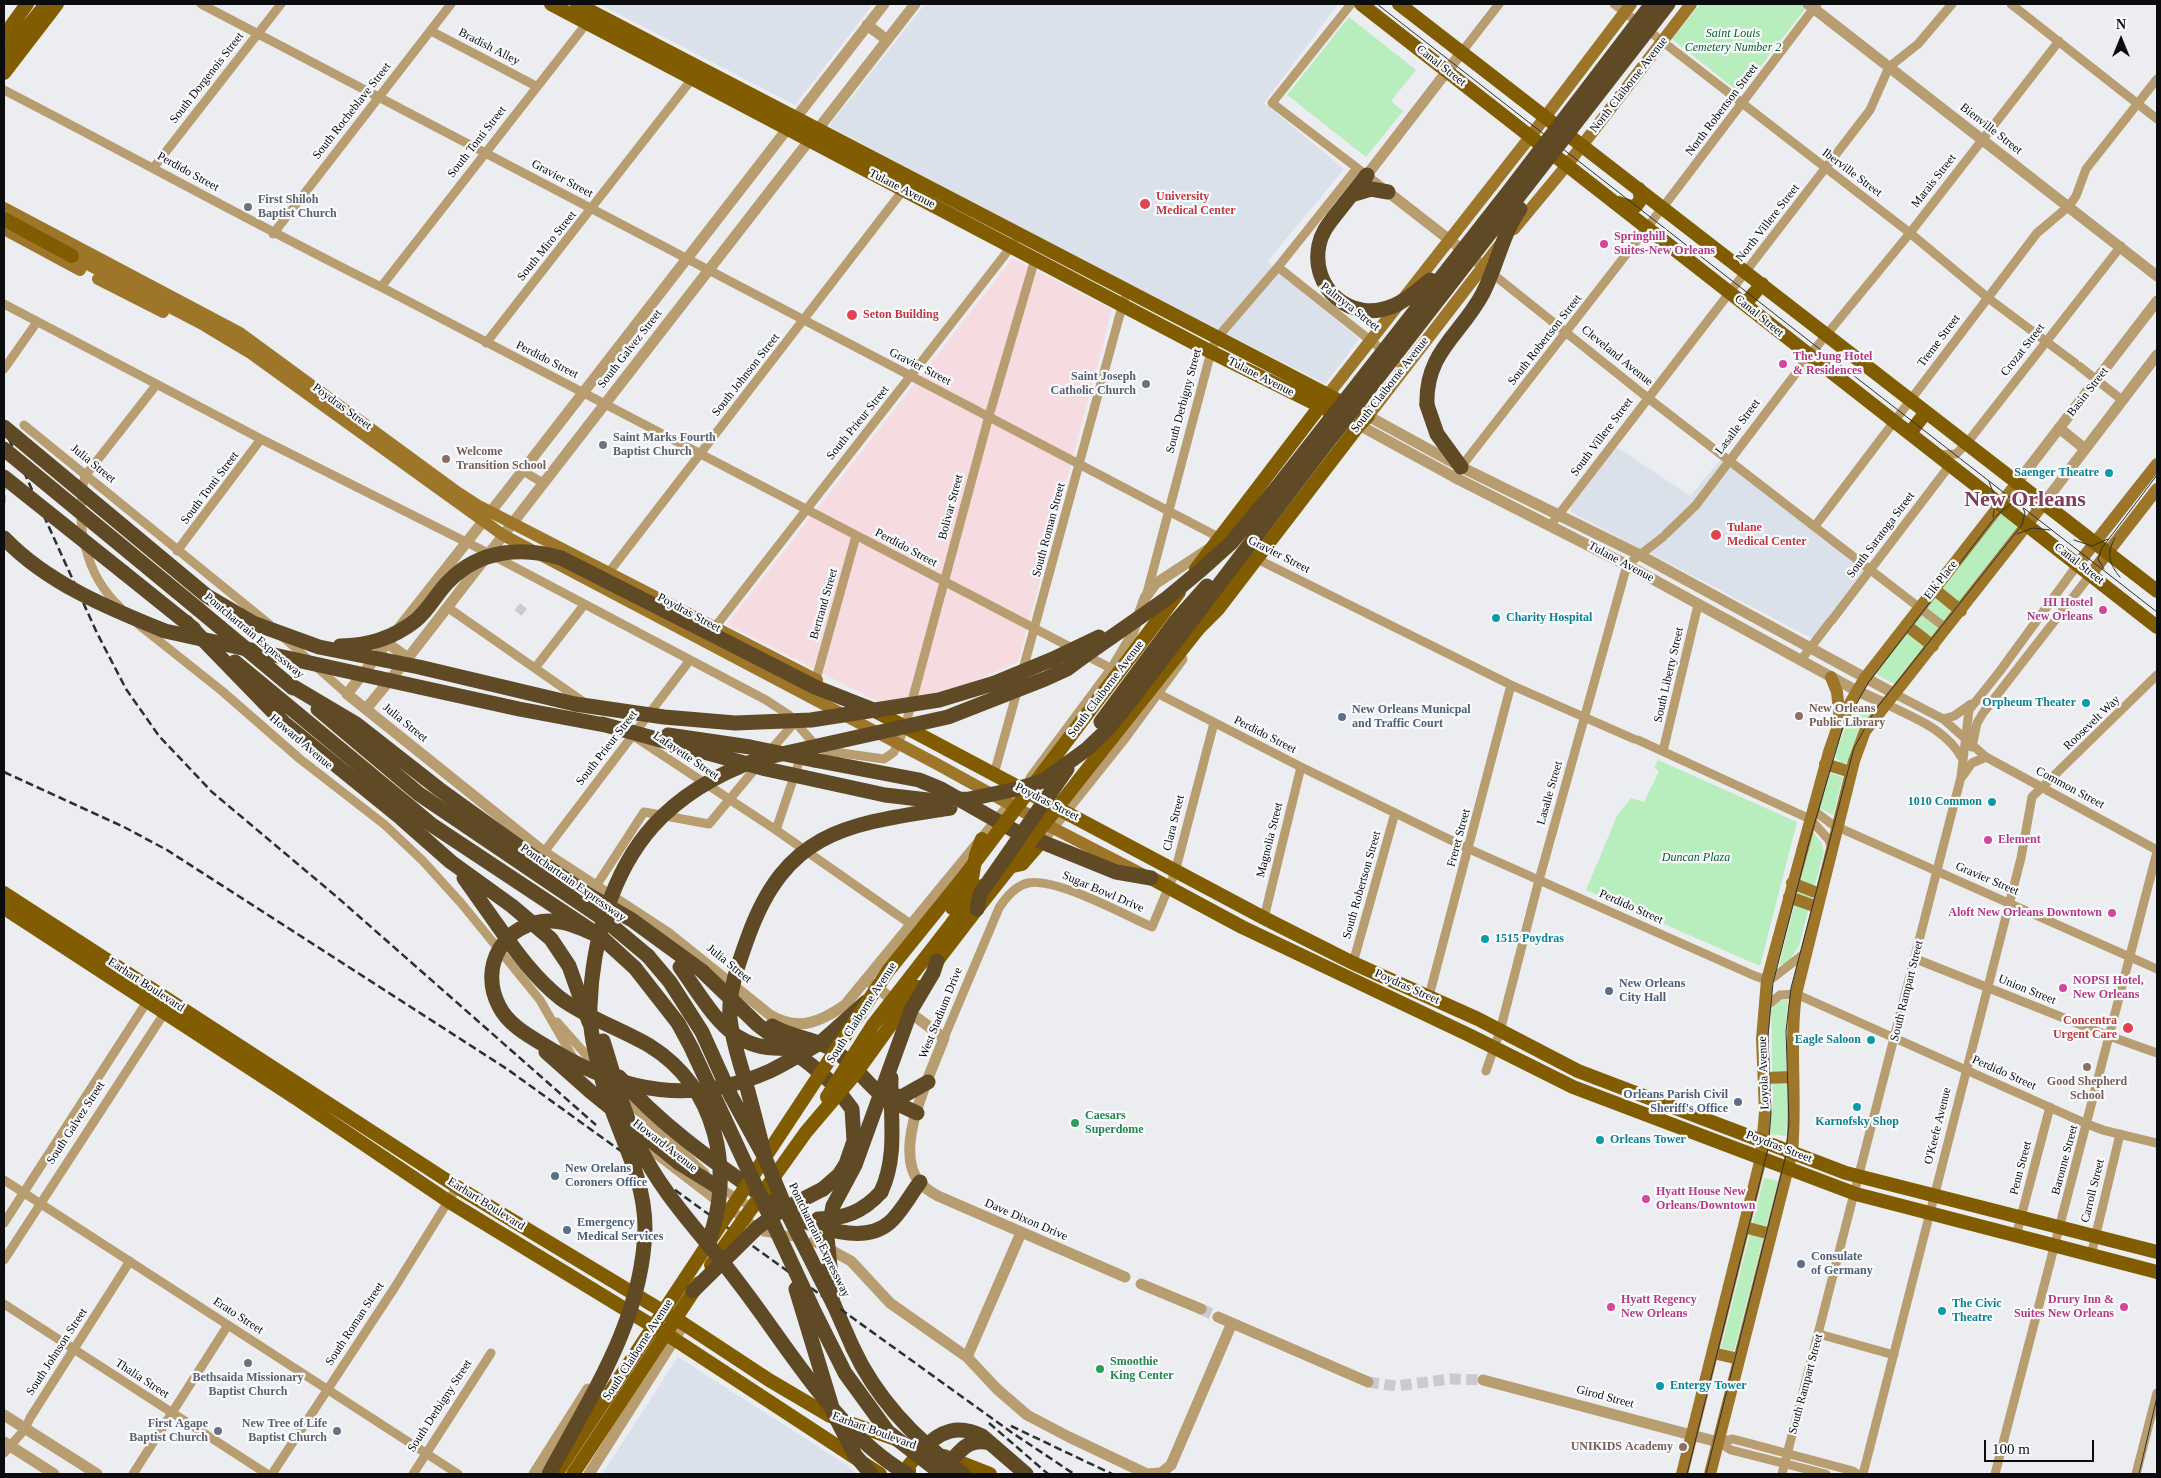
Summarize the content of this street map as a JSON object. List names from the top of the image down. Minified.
{"streets":{"highway":["Pontchartrain Expressway"],"main road":["Canal Street","North Claiborne Avenue","Tulane Avenue","South Claiborne Avenue","Poydras Street","Elk Place","Earhart Boulevard","South Rampart Street","Loyola Avenue"],"street":["Bradish Alley","South Dorgenois Street","North Robertson Street","South Rocheblave Street","Bienville Street","South Tonti Street","Perdido Street","Iberville Street","Gravier Street","Marais Street","North Villere Street","South Miro Street","Palmyra Street","South Robertson Street","Treme Street","South Galvez Street","Crozat Street","Cleveland Avenue","South Johnson Street","Basin Street","South Derbigny Street","South Prieur Street","Lasalle Street","South Villere Street","Julia Street","Bolivar Street","South Roman Street","South Saratoga Street","Bertrand Street","South Liberty Street","Roosevelt Way","Howard Avenue","Lafayette Street","Common Street","Clara Street","Freret Street","Magnolia Street","Sugar Bowl Drive","Union Street","West Stadium Drive","O'Keefe Avenue","Baronne Street","Penn Street","Carroll Street","Dave Dixon Drive","Erato Street","Thalia Street","Girod Street"]},"crossings":[["Bradish Alley","South Rocheblave Street"],["Bradish Alley","South Tonti Street"],["Canal Street","North Claiborne Avenue"],["Canal Street","North Robertson Street"],["Canal Street","Marais Street"],["Canal Street","North Villere Street"],["Canal Street","South Robertson Street"],["Canal Street","Treme Street"],["Canal Street","Crozat Street"],["Canal Street","South Claiborne Avenue"],["Canal Street","Basin Street"],["Canal Street","South Derbigny Street"],["Canal Street","Lasalle Street"],["Canal Street","South Villere Street"],["Canal Street","South Saratoga Street"],["Canal Street","Elk Place"],["Canal Street","South Rampart Street"],["South Dorgenois Street","Perdido Street"],["South Dorgenois Street","Gravier Street"],["North Claiborne Avenue","Iberville Street"],["North Claiborne Avenue","South Claiborne Avenue"],["North Robertson Street","Bienville Street"],["North Robertson Street","Iberville Street"],["North Robertson Street","South Robertson Street"],["South Rocheblave Street","Perdido Street"],["South Rocheblave Street","Gravier Street"],["Bienville Street","Marais Street"],["Bienville Street","North Villere Street"],["Bienville Street","Treme Street"],["Bienville Street","Crozat Street"],["South Tonti Street","Perdido Street"],["South Tonti Street","Gravier Street"],["South Tonti Street","Tulane Avenue"],["South Tonti Street","Julia Street"],["Perdido Street","South Miro Street"],["Perdido Street","South Robertson Street"],["Perdido Street","South Galvez Street"],["Perdido Street","South Johnson Street"],["Perdido Street","South Claiborne Avenue"],["Perdido Street","South Prieur Street"],["Perdido Street","Lasalle Street"],["Perdido Street","Bolivar Street"],["Perdido Street","South Roman Street"],["Perdido Street","Bertrand Street"],["Perdido Street","Clara Street"],["Perdido Street","Freret Street"],["Perdido Street","Magnolia Street"],["Perdido Street","South Rampart Street"],["Perdido Street","Loyola Avenue"],["Perdido Street","O'Keefe Avenue"],["Perdido Street","Baronne Street"],["Perdido Street","Penn Street"],["Perdido Street","Carroll Street"],["Iberville Street","Marais Street"],["Iberville Street","North Villere Street"],["Iberville Street","Treme Street"],["Iberville Street","Crozat Street"],["Iberville Street","Basin Street"],["Gravier Street","South Miro Street"],["Gravier Street","South Galvez Street"],["Gravier Street","South Johnson Street"],["Gravier Street","South Claiborne Avenue"],["Gravier Street","South Derbigny Street"],["Gravier Street","South Prieur Street"],["Gravier Street","Lasalle Street"],["Gravier Street","Bolivar Street"],["Gravier Street","South Roman Street"],["Gravier Street","South Liberty Street"],["Gravier Street","Freret Street"],["Gravier Street","South Rampart Street"],["Gravier Street","Loyola Avenue"],["Gravier Street","O'Keefe Avenue"],["Gravier Street","Baronne Street"],["Marais Street","Lasalle Street"],["Tulane Avenue","South Miro Street"],["Tulane Avenue","South Robertson Street"],["Tulane Avenue","South Galvez Street"],["Tulane Avenue","South Johnson Street"],["Tulane Avenue","South Claiborne Avenue"],["Tulane Avenue","South Derbigny Street"],["Tulane Avenue","South Prieur Street"],["Tulane Avenue","Lasalle Street"],["Tulane Avenue","South Villere Street"],["Tulane Avenue","Bolivar Street"],["Tulane Avenue","South Roman Street"],["Tulane Avenue","South Saratoga Street"],["Tulane Avenue","Elk Place"],["Tulane Avenue","South Liberty Street"],["Tulane Avenue","Common Street"],["Tulane Avenue","South Rampart Street"],["Tulane Avenue","Loyola Avenue"],["North Villere Street","South Villere Street"],["Palmyra Street","South Claiborne Avenue"],["Palmyra Street","South Derbigny Street"],["South Robertson Street","Cleveland Avenue"],["South Robertson Street","Poydras Street"],["South Galvez Street","Poydras Street"],["South Galvez Street","Julia Street"],["South Galvez Street","Lafayette Street"],["South Galvez Street","Earhart Boulevard"],["South Galvez Street","Erato Street"],["Cleveland Avenue","South Claiborne Avenue"],["Cleveland Avenue","South Derbigny Street"],["Cleveland Avenue","Lasalle Street"],["Cleveland Avenue","South Villere Street"],["Cleveland Avenue","South Saratoga Street"],["Cleveland Avenue","Elk Place"],["South Johnson Street","Poydras Street"],["South Johnson Street","Erato Street"],["South Johnson Street","Thalia Street"],["South Claiborne Avenue","South Derbigny Street"],["South Claiborne Avenue","Poydras Street"],["South Claiborne Avenue","Julia Street"],["South Claiborne Avenue","Lafayette Street"],["South Claiborne Avenue","Earhart Boulevard"],["Basin Street","Elk Place"],["South Derbigny Street","Erato Street"],["Poydras Street","South Prieur Street"],["Poydras Street","Lasalle Street"],["Poydras Street","Bolivar Street"],["Poydras Street","South Roman Street"],["Poydras Street","Bertrand Street"],["Poydras Street","Clara Street"],["Poydras Street","Freret Street"],["Poydras Street","Magnolia Street"],["Poydras Street","South Rampart Street"],["Poydras Street","Loyola Avenue"],["Poydras Street","O'Keefe Avenue"],["Poydras Street","Baronne Street"],["Poydras Street","Penn Street"],["Poydras Street","Carroll Street"],["South Prieur Street","Julia Street"],["South Prieur Street","Lafayette Street"],["Julia Street","Howard Avenue"],["South Roman Street","Earhart Boulevard"],["South Roman Street","Erato Street"],["Elk Place","Loyola Avenue"],["Roosevelt Way","Common Street"],["Roosevelt Way","O'Keefe Avenue"],["Common Street","O'Keefe Avenue"],["Common Street","Baronne Street"],["Clara Street","Sugar Bowl Drive"],["Sugar Bowl Drive","West Stadium Drive"],["Union Street","South Rampart Street"],["Union Street","O'Keefe Avenue"],["Union Street","Baronne Street"],["South Rampart Street","Girod Street"],["West Stadium Drive","Dave Dixon Drive"],["Loyola Avenue","Girod Street"]],"districts":["New Orleans"],"parks":["Saint Louis Cemetery Number 2","Duncan Plaza"],"places":["University Medical Center","First Shiloh Baptist Church","Springhill Suites-New Orleans","Seton Building","The Jung Hotel & Residences","Saint Joseph Catholic Church","Saint Marks Fourth Baptist Church","Welcome Transition School","Saenger Theatre","Tulane Medical Center","HI Hostel New Orleans","Charity Hospital","Orpheum Theater","New Orleans Public Library","New Orleans Municpal and Traffic Court","1010 Common","Element","Aloft New Orleans Downtown","1515 Poydras","NOPSI Hotel, New Orleans","New Orleans City Hall","Concentra Urgent Care","Eagle Saloon","Good Shepherd School","Orleans Parish Civil Sheriff's Office","Karnofsky Shop","Caesars Superdome","Orleans Tower","New Orelans Coroners Office","Hyatt House New Orleans/Downtown","Emergency Medical Services","Consulate of Germany","Hyatt Regency New Orleans","Drury Inn & Suites New Orleans","The Civic Theatre","Bethsaida Missionary Baptist Church","Smoothie King Center","Entergy Tower","First Agape Baptist Church","New Tree of Life Baptist Church","UNIKIDS Academy"],"scale_bar":"100 m","north":"top"}
